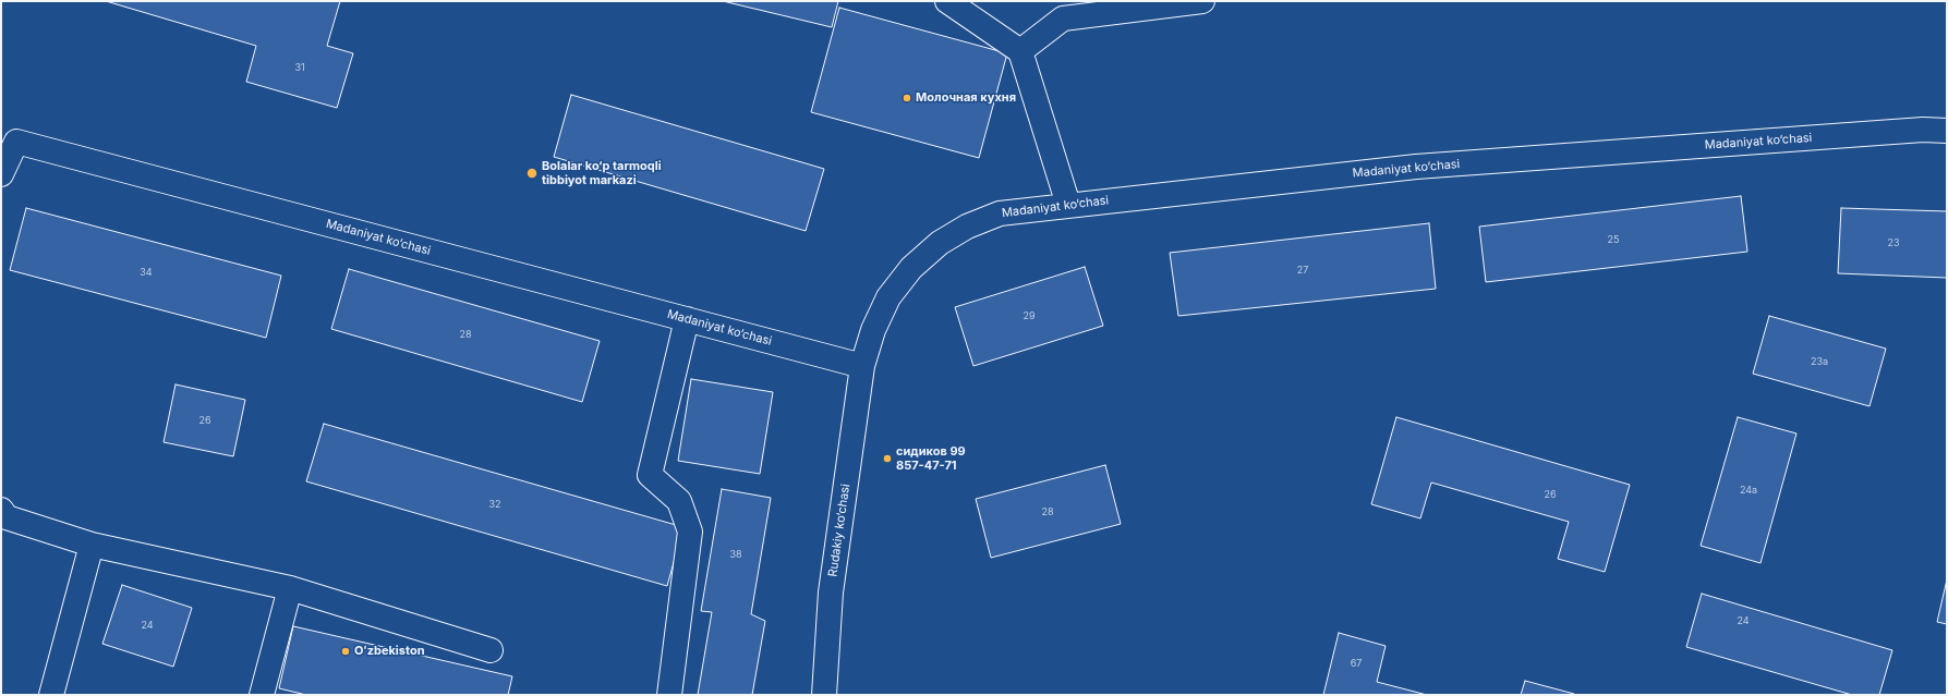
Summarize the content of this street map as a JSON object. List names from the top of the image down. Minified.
{"streets":{"street":["Madaniyat ko‘chasi","Rudakiy ko‘chasi"]},"crossings":[["Madaniyat ko‘chasi","Rudakiy ko‘chasi"]],"places":["Молочная кухня","Bolalar ko‘p tarmoqli tibbiyot markazi","сидиков 99 857-47-71","Oʻzbekiston"],"house_numbers":["31","25","23","27","34","29","28","23a","26","24a","26","32","28","38","24","24","67"]}
